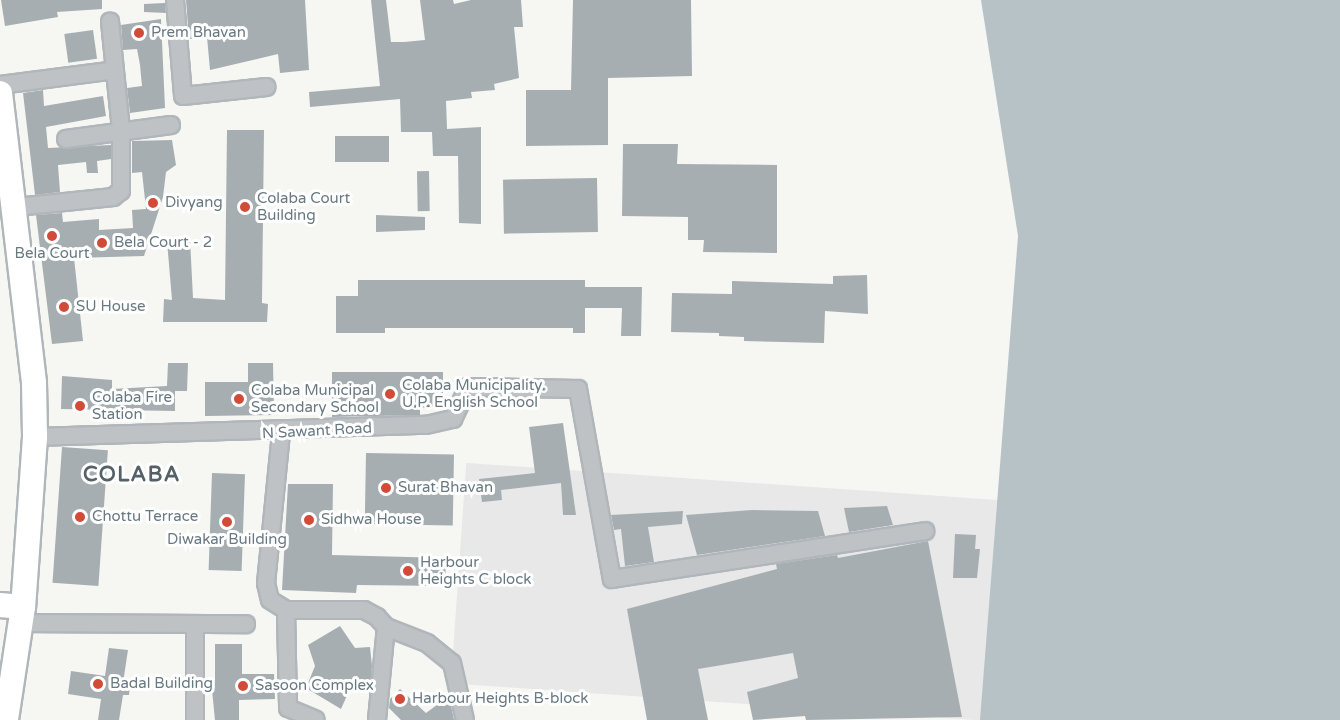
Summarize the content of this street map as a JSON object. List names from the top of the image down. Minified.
{"streets":{"street":["N Sawant Road"]},"districts":["COLABA"],"places":["Prem Bhavan","Divyang","Colaba Court Building","Bela Court","Bela Court - 2","SU House","Colaba Municipality. U.P. English School","Colaba Municipal Secondary School","Colaba Fire Station","Surat Bhavan","Chottu Terrace","Sidhwa House","Diwakar Building","Harbour Heights C block","Badal Building","Sasoon Complex","Harbour Heights B-block"]}
